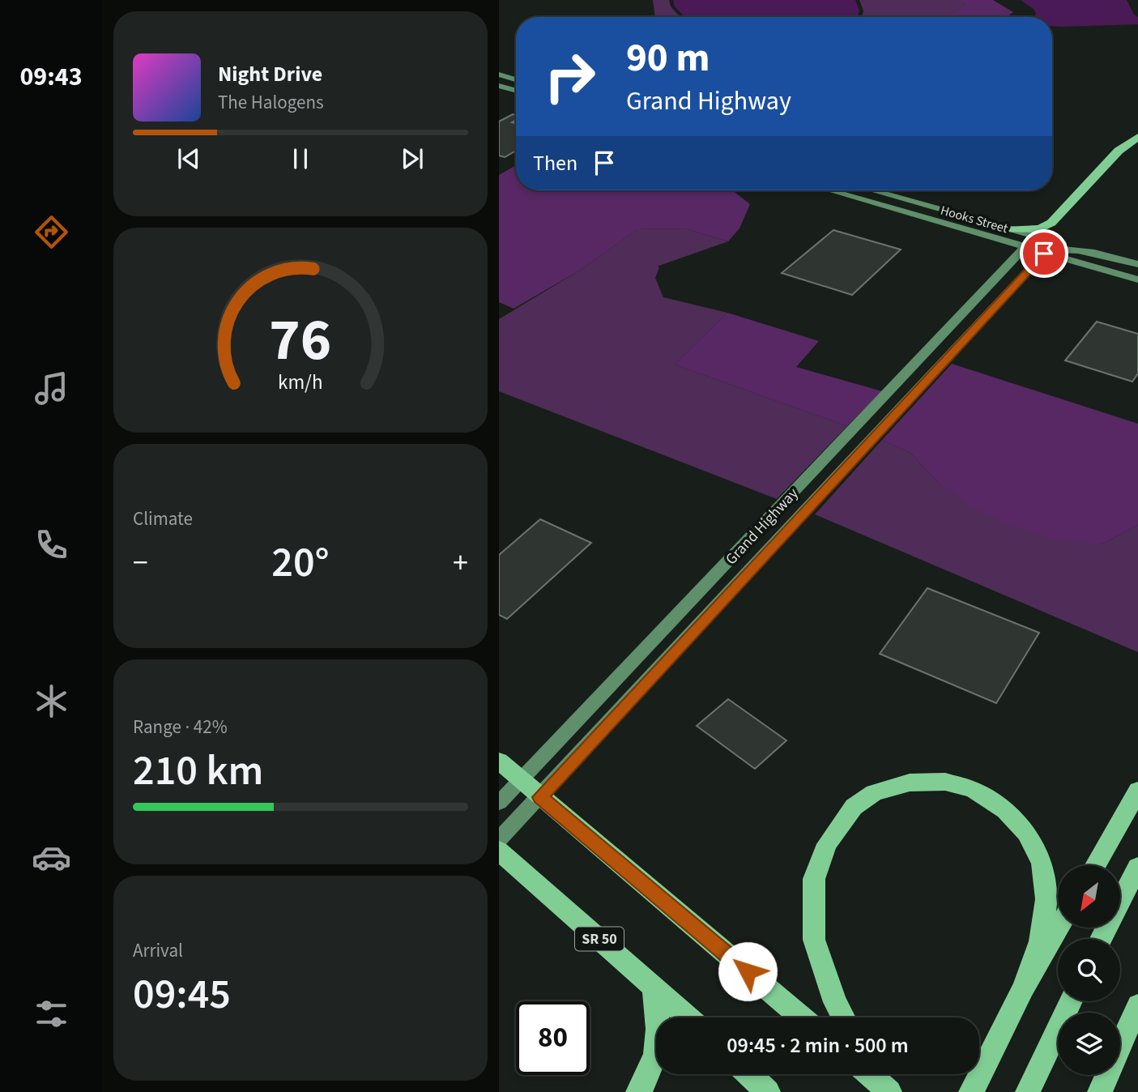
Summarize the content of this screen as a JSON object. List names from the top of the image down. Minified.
{"streets":{"highway":["SR 50"],"street":["Hooks Street","Grand Highway"]},"crossings":[["Hooks Street","Grand Highway"]],"north":"bottom left","page":{"tabs":"09:43","turn":["90 m","Grand Highway"],"song":["Night Drive","The Halogens"],"then":"Then","tile":["Climate",["Range · 42%","210 km"],["Arrival","09:45"]],"heat":["−","20°","+"],"limit":"80","trip":"09:45 · 2 min · 500 m","gauge":["76","km/h"]}}
